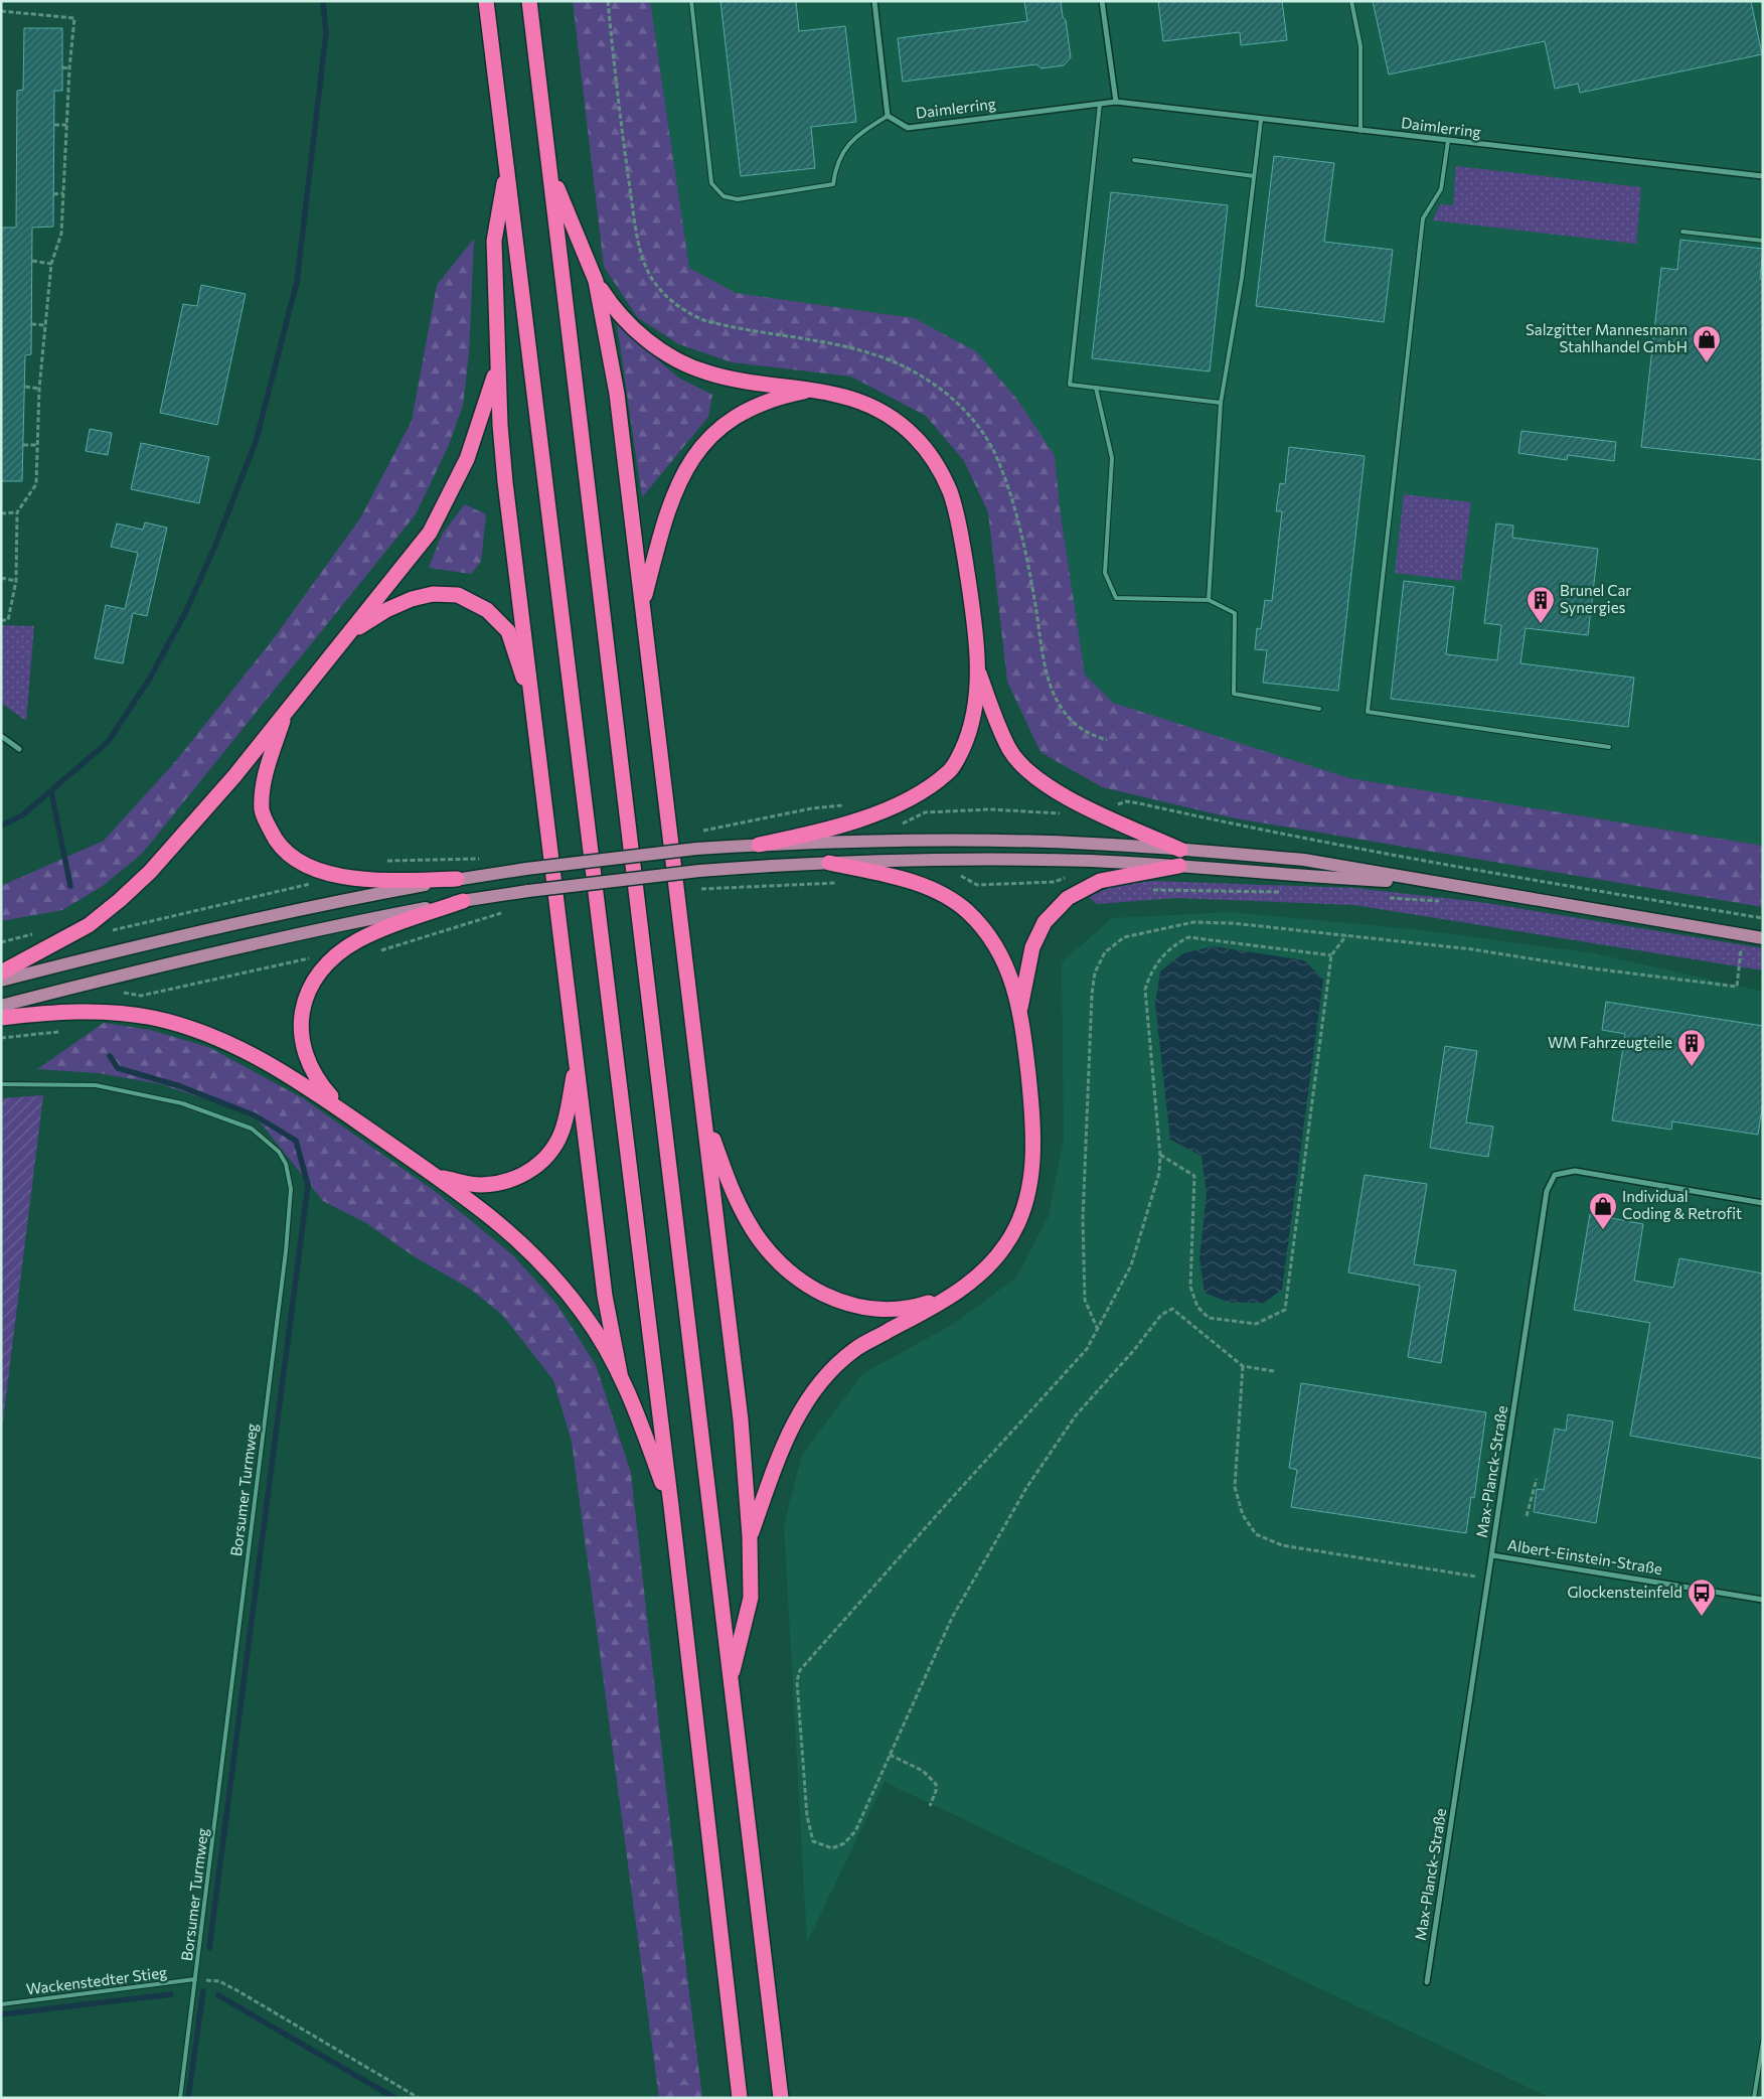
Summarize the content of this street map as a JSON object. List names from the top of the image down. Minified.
{"streets":{"street":["Daimlerring","Max-Planck-Straße","Albert-Einstein-Straße"],"lane":["Borsumer Turmweg","Wackenstedter Stieg"]},"crossings":[["Max-Planck-Straße","Albert-Einstein-Straße"],["Borsumer Turmweg","Wackenstedter Stieg"]],"places":{"shop":["Salzgitter Mannesmann Stahlhandel GmbH","Individual Coding & Retrofit"],"building":["Brunel Car Synergies","WM Fahrzeugteile"],"bus stop":["Glockensteinfeld"]}}
